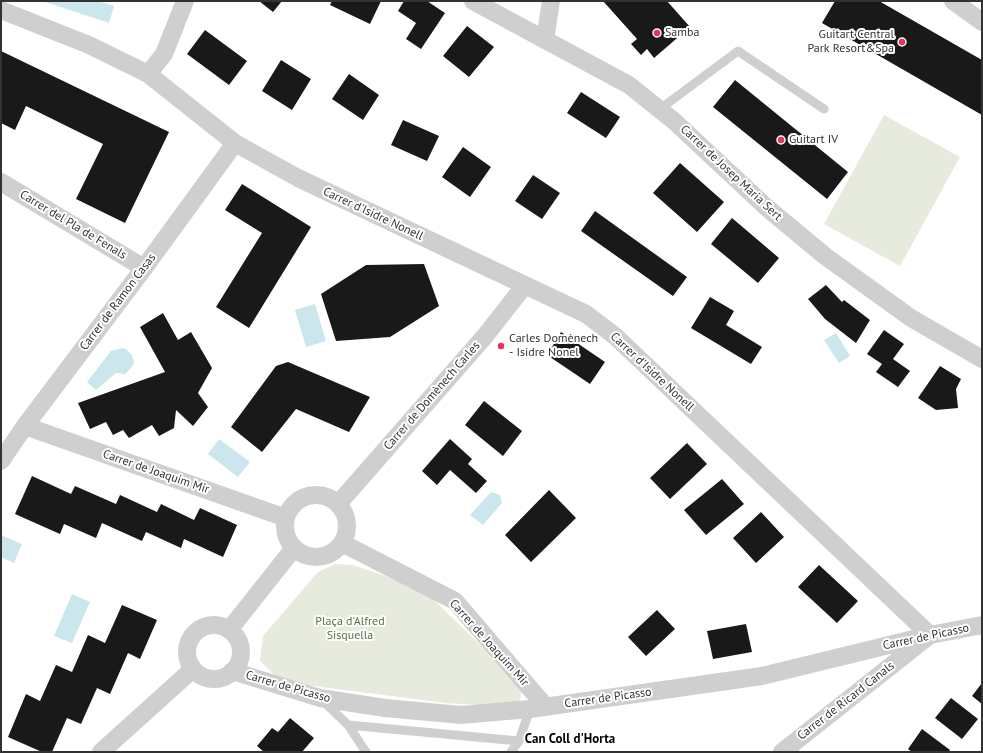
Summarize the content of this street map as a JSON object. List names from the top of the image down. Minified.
{"streets":{"street":["Carrer de Josep Maria Sert","Carrer d'Isidre Nonell","Carrer del Pla de Fenals","Carrer de Ramon Casas","Carrer de Domènech Carles","Carrer de Joaquim Mir","Carrer de Picasso","Carrer de Ricard Canals"]},"crossings":[["Carrer d'Isidre Nonell","Carrer de Ramon Casas"],["Carrer d'Isidre Nonell","Carrer de Domènech Carles"],["Carrer d'Isidre Nonell","Carrer de Picasso"],["Carrer d'Isidre Nonell","Carrer de Ricard Canals"],["Carrer del Pla de Fenals","Carrer de Ramon Casas"],["Carrer de Ramon Casas","Carrer de Joaquim Mir"],["Carrer de Domènech Carles","Carrer de Joaquim Mir"],["Carrer de Joaquim Mir","Carrer de Picasso"],["Carrer de Picasso","Carrer de Ricard Canals"]],"districts":["Can Coll d'Horta"],"parks":["Plaça d'Alfred Sisquella"],"places":["Samba","Guitart Central Park Resort&Spa","Guitart IV","Carles Domènech - Isidre Nonel"]}
